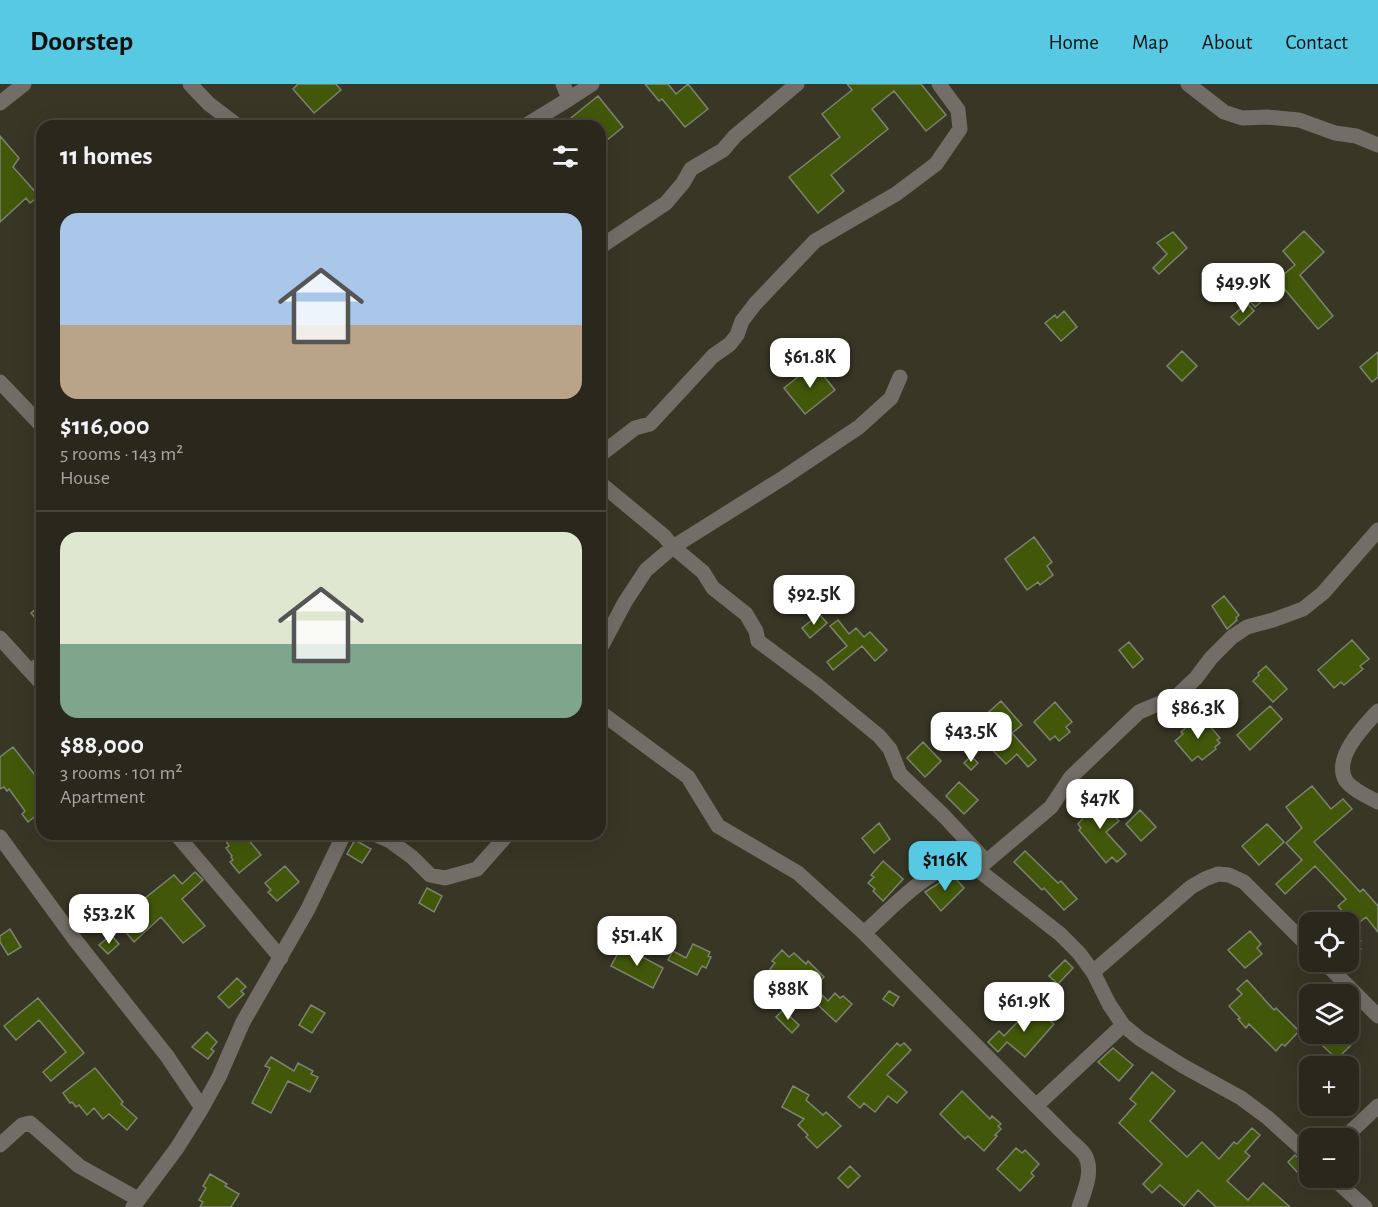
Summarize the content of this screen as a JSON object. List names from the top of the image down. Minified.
{"page":{"header":"Doorstep","nav":["Home","Map","About","Contact"],"heading":"11 homes","list":[{"name":"$116,000","note":"5 rooms · 143 m² · House"},{"name":"$88,000","note":"3 rooms · 101 m² · Apartment"}],"price":["$49.9K","$61.8K","$92.5K","$86.3K","$43.5K","$47K","$116K","$53.2K","$51.4K","$88K","$61.9K"],"map_buttons":["+","−"]}}
